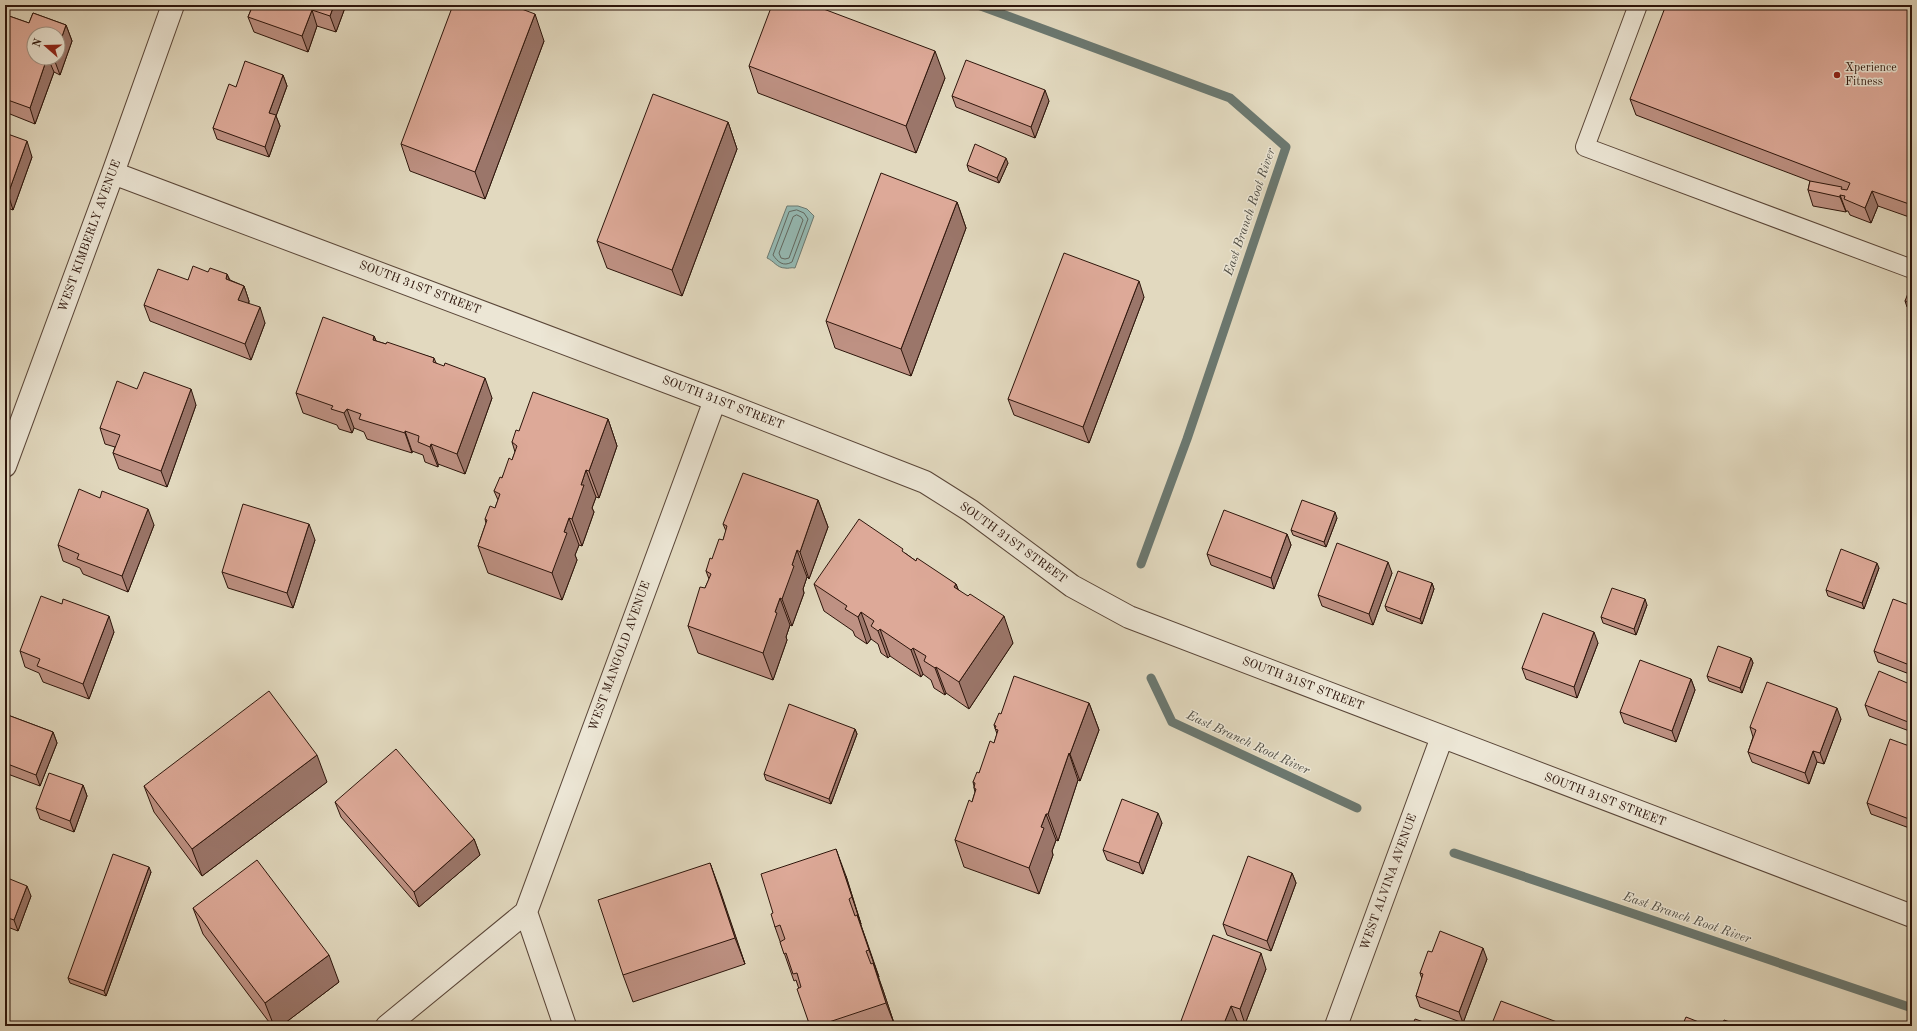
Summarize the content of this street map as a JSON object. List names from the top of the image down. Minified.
{"streets":{"street":["WEST KIMBERLY AVENUE","SOUTH 31ST STREET","WEST MANGOLD AVENUE","WEST ALVINA AVENUE"]},"crossings":[["WEST KIMBERLY AVENUE","SOUTH 31ST STREET"],["SOUTH 31ST STREET","WEST MANGOLD AVENUE"],["SOUTH 31ST STREET","WEST ALVINA AVENUE"]],"water":["East Branch Root River"],"places":["Xperience Fitness"],"north":"left"}
